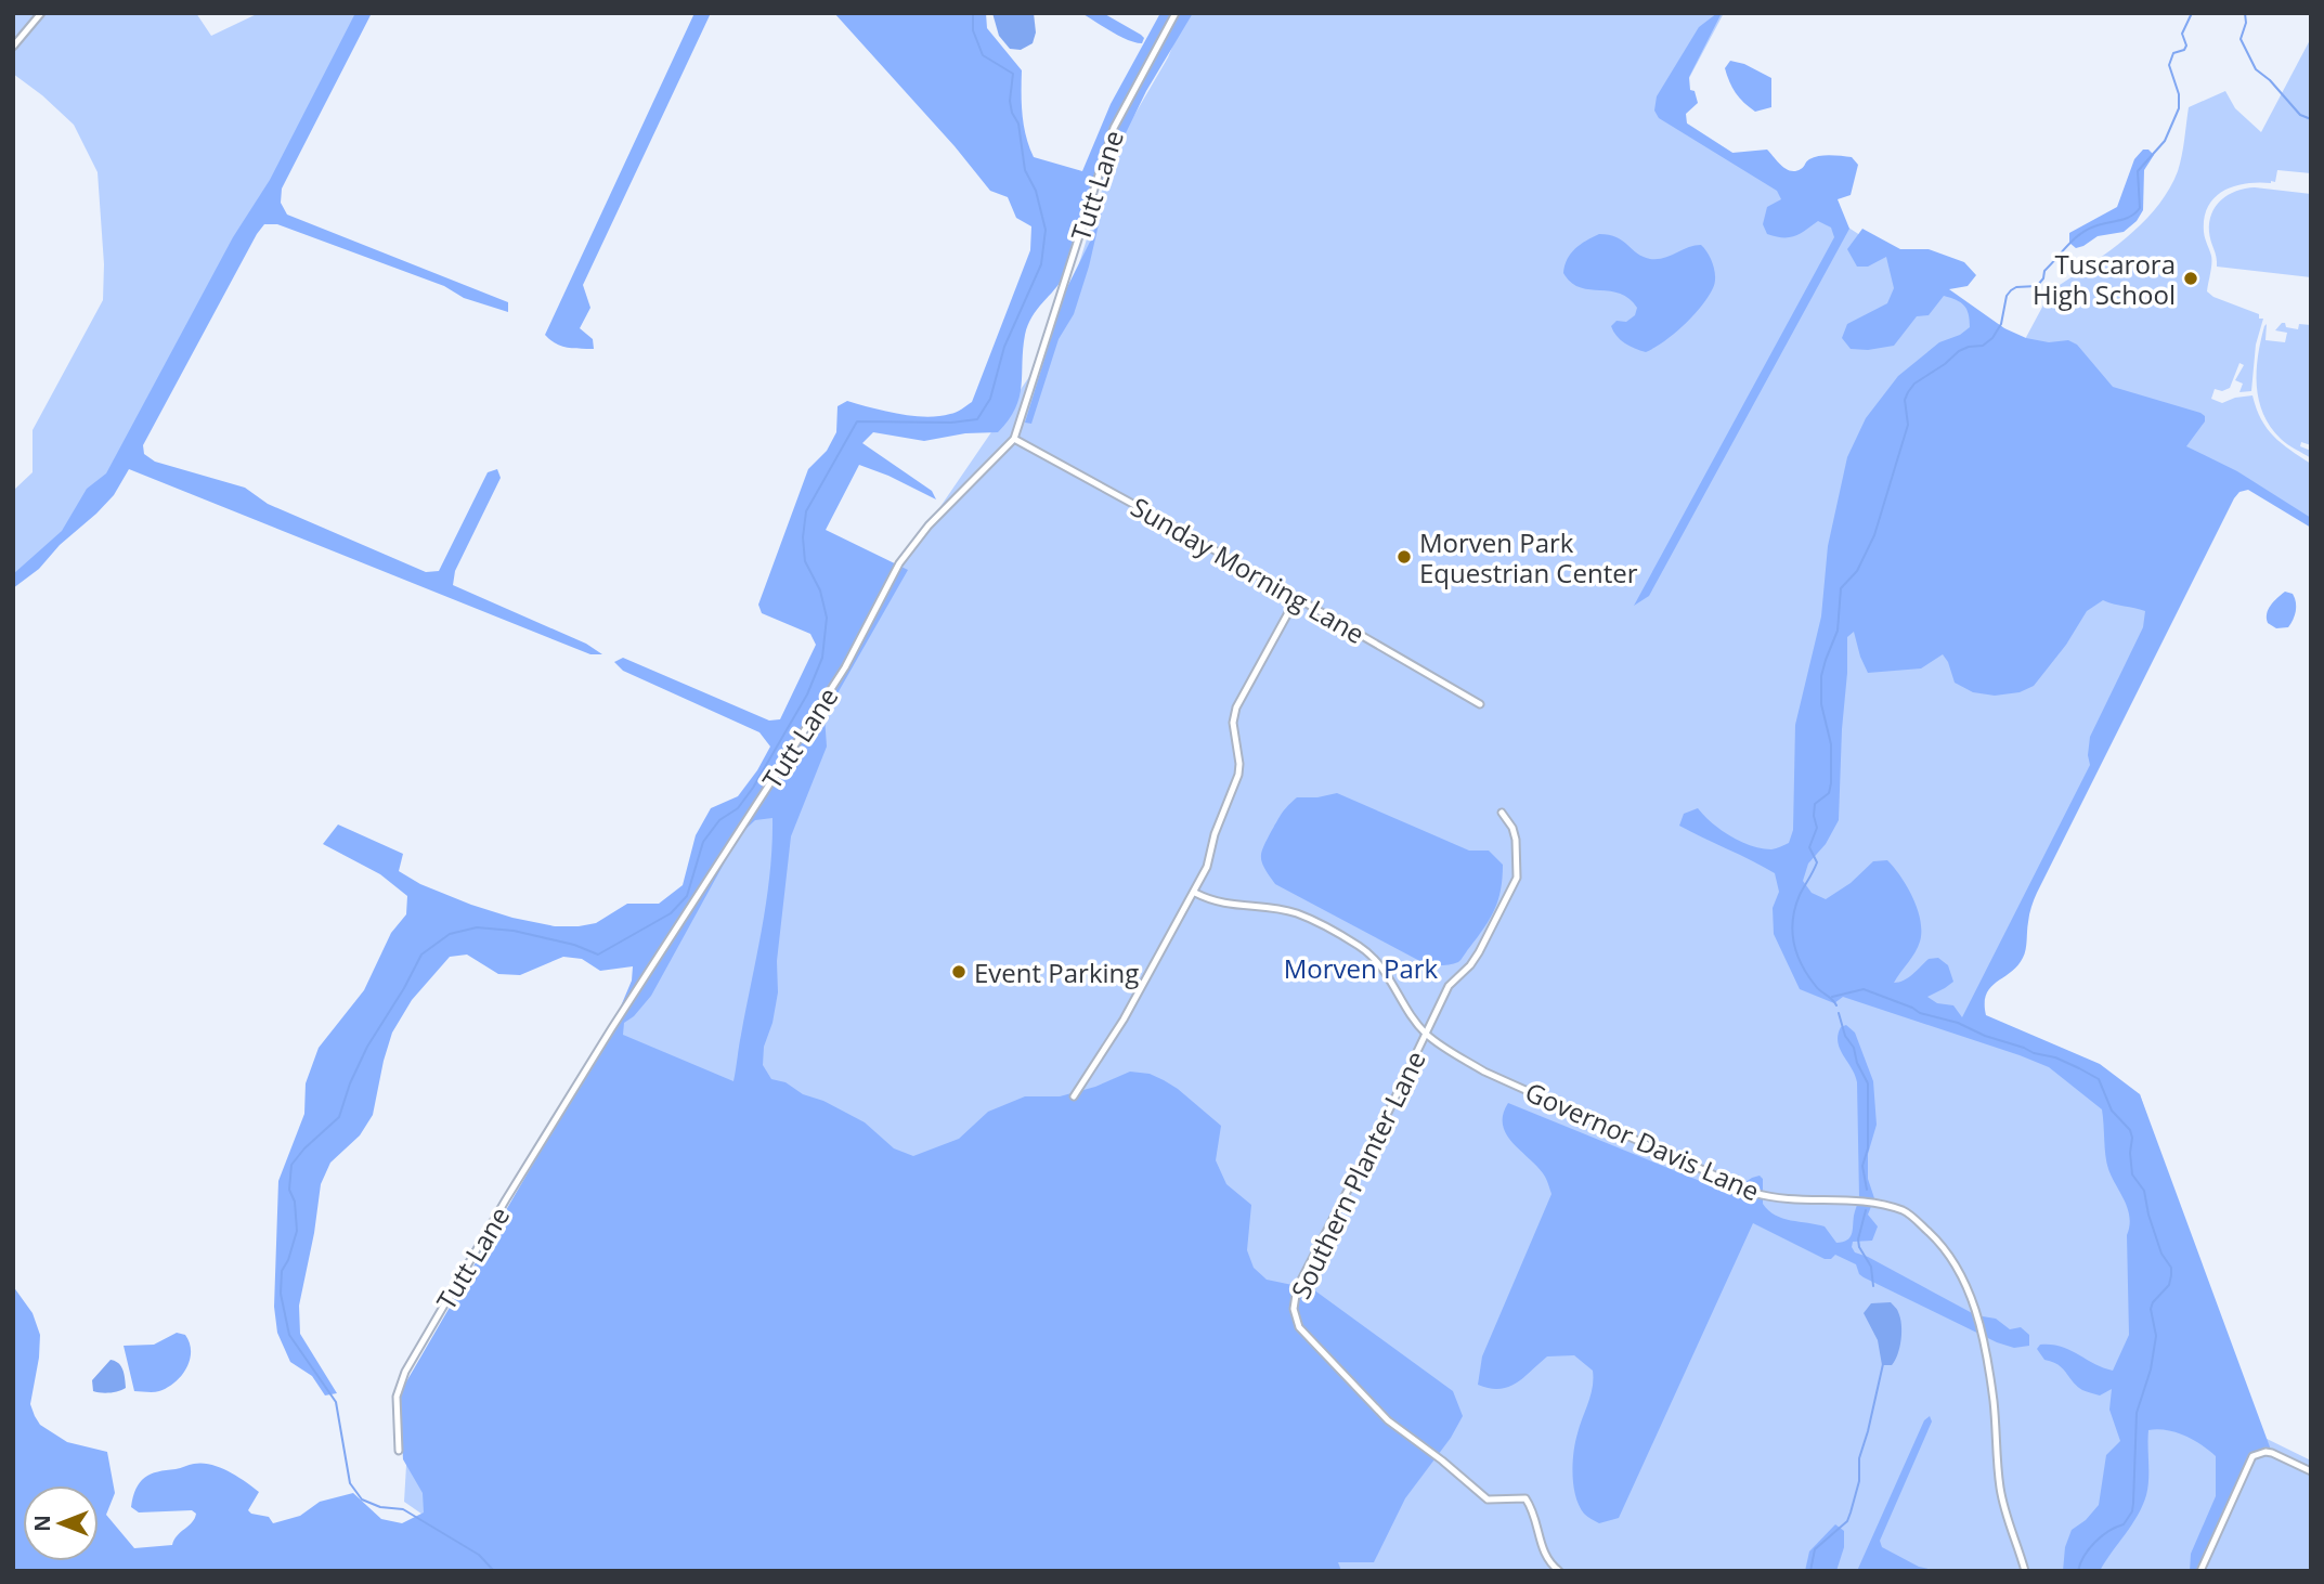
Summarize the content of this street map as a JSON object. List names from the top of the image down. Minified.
{"streets":{"street":["Tutt Lane","Sunday Morning Lane","Governor Davis Lane","Southern Planter Lane"]},"crossings":[["Tutt Lane","Sunday Morning Lane"],["Governor Davis Lane","Southern Planter Lane"]],"parks":["Morven Park"],"places":["Tuscarora High School","Morven Park Equestrian Center","Event Parking"],"north":"left"}
